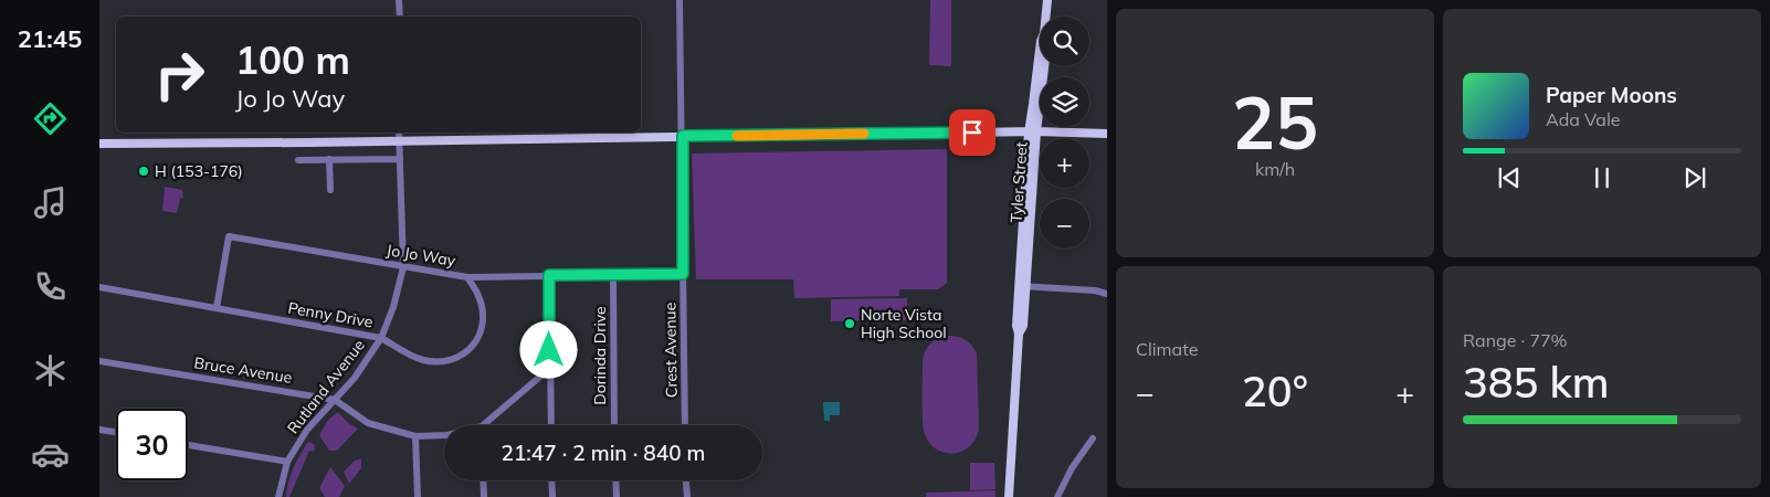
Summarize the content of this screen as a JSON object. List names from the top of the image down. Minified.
{"streets":{"main road":["Tyler Street"],"street":["Jo Jo Way","Penny Drive","Crest Avenue","Dorinda Drive","Bruce Avenue","Rutland Avenue"]},"crossings":[["Jo Jo Way","Penny Drive"],["Jo Jo Way","Crest Avenue"],["Jo Jo Way","Dorinda Drive"],["Jo Jo Way","Rutland Avenue"],["Penny Drive","Rutland Avenue"],["Bruce Avenue","Rutland Avenue"]],"places":["H (153-176)","Norte Vista High School"],"page":{"tabs":"21:45","tile":[["25","km/h"],"Climate",["Range · 77%","385 km"]],"map_buttons":["+","−"],"turn":["100 m","Jo Jo Way"],"song":["Paper Moons","Ada Vale"],"heat":["−","20°","+"],"limit":"30","trip":"21:47 · 2 min · 840 m"}}
